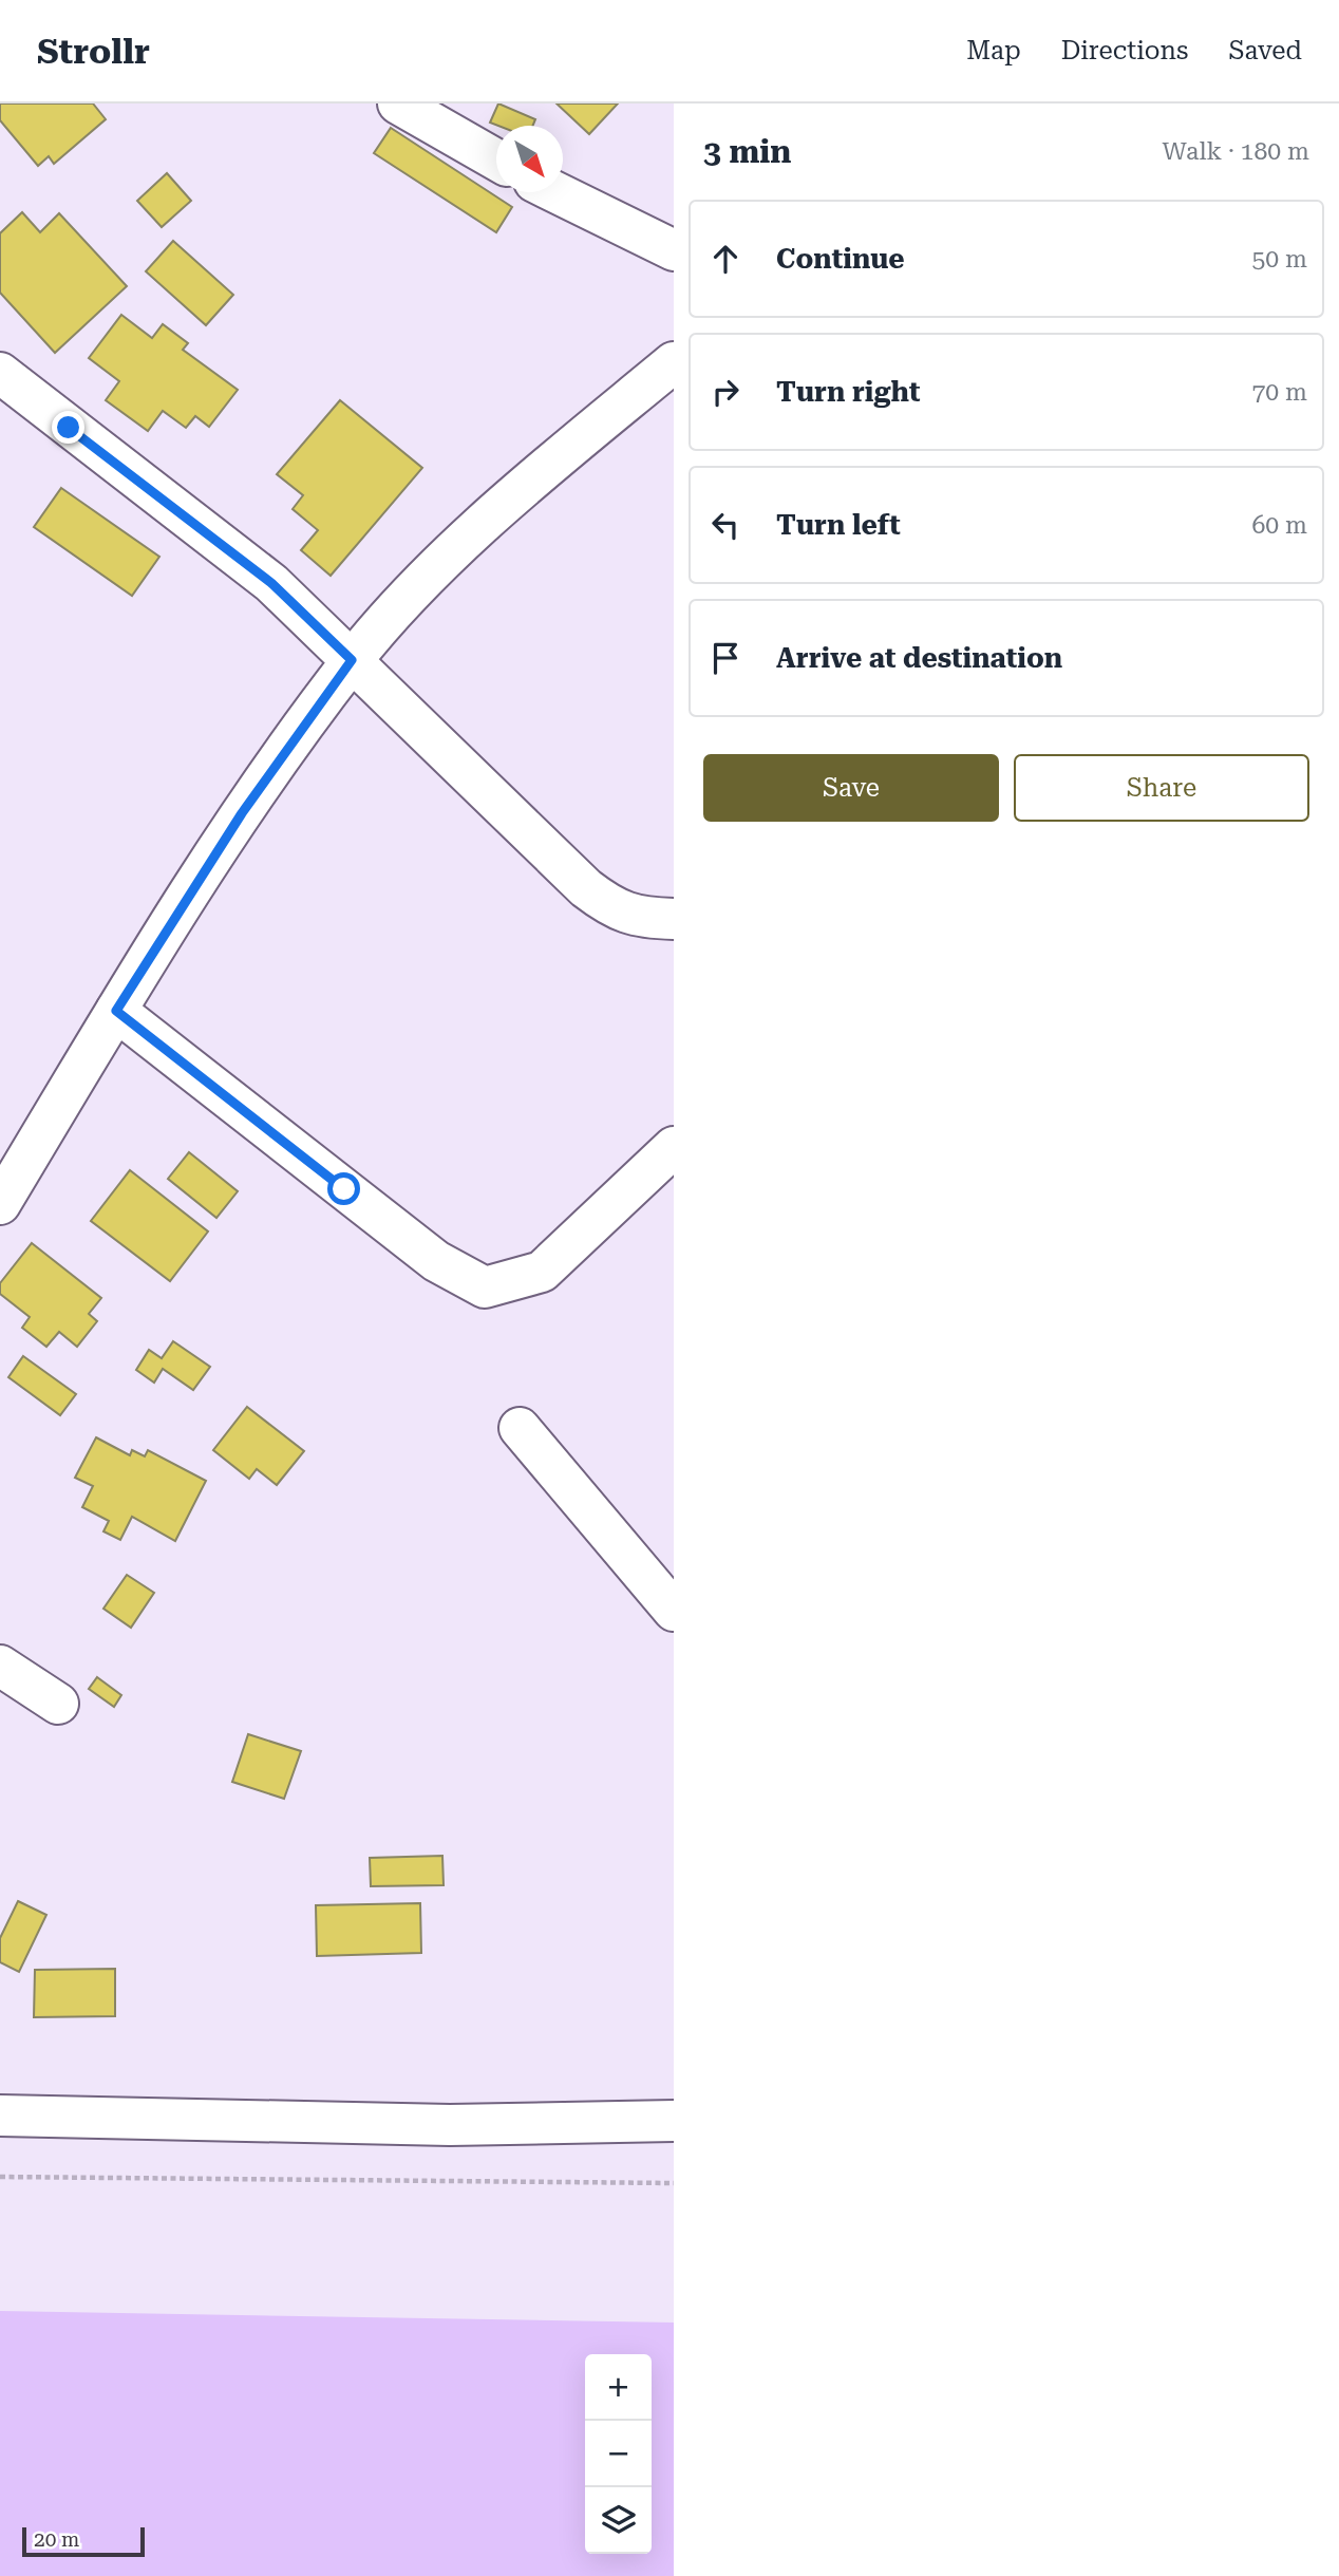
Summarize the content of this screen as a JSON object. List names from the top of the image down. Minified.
{"scale_bar":"20 m","north":"bottom right","page":{"header":"Strollr","nav":["Map","Directions","Saved"],"heading":["3 min","Walk · 180 m"],"list":[["Continue","50 m"],["Turn right","70 m"],["Turn left","60 m"],"Arrive at destination"],"buttons":["Save","Share"],"map_buttons":["+","−"],"scale":"20 m"}}
